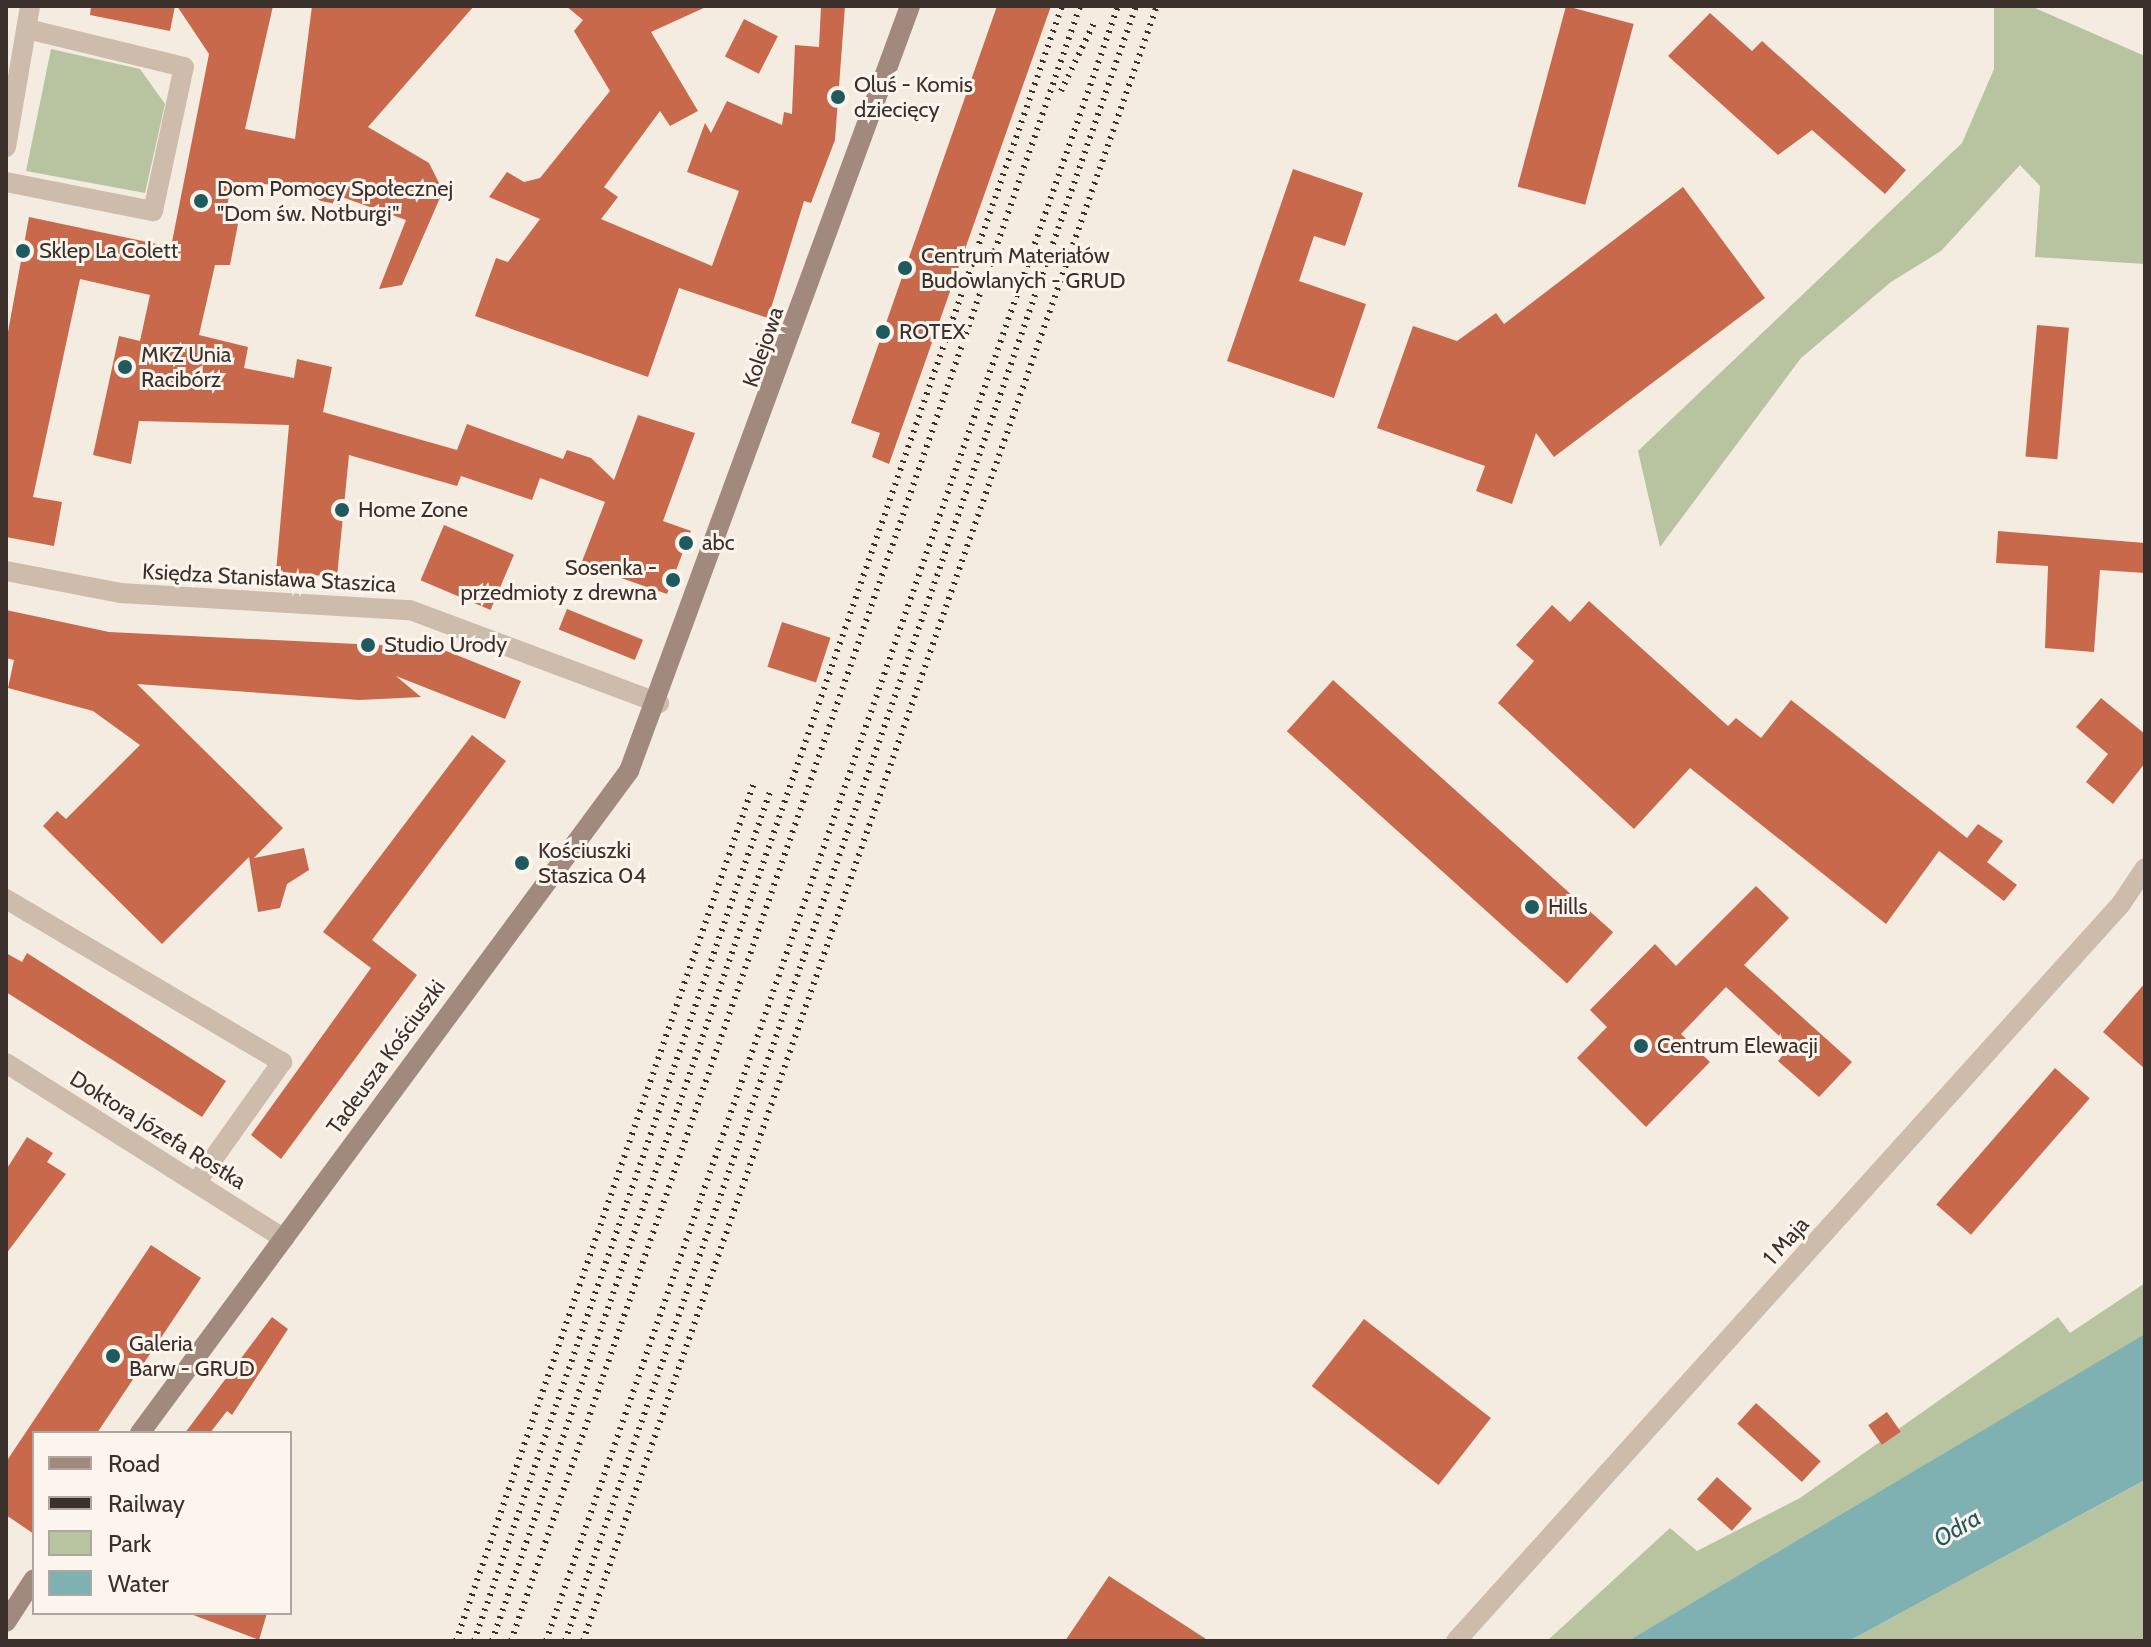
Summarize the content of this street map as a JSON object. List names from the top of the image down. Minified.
{"streets":{"main road":["Kolejowa","Tadeusza Kościuszki"],"street":["Księdza Stanisława Staszica","Doktora Józefa Rostka","1 Maja"]},"crossings":[["Kolejowa","Księdza Stanisława Staszica"],["Kolejowa","Tadeusza Kościuszki"],["Księdza Stanisława Staszica","Tadeusza Kościuszki"],["Tadeusza Kościuszki","Doktora Józefa Rostka"]],"water":["Odra"],"places":["Oluś - Komis dziecięcy","Dom Pomocy Społecznej \"Dom św. Notburgi\"","Sklep La Colett","Centrum Materiałów Budowlanych - GRUD","ROTEX","MKZ Unia Racibórz","Home Zone","abc","Sosenka - przedmioty z drewna","Studio Urody","Kościuszki Staszica 04","Hills","Centrum Elewacji","Galeria Barw - GRUD"],"legend":["Road","Railway","Park","Water"]}
